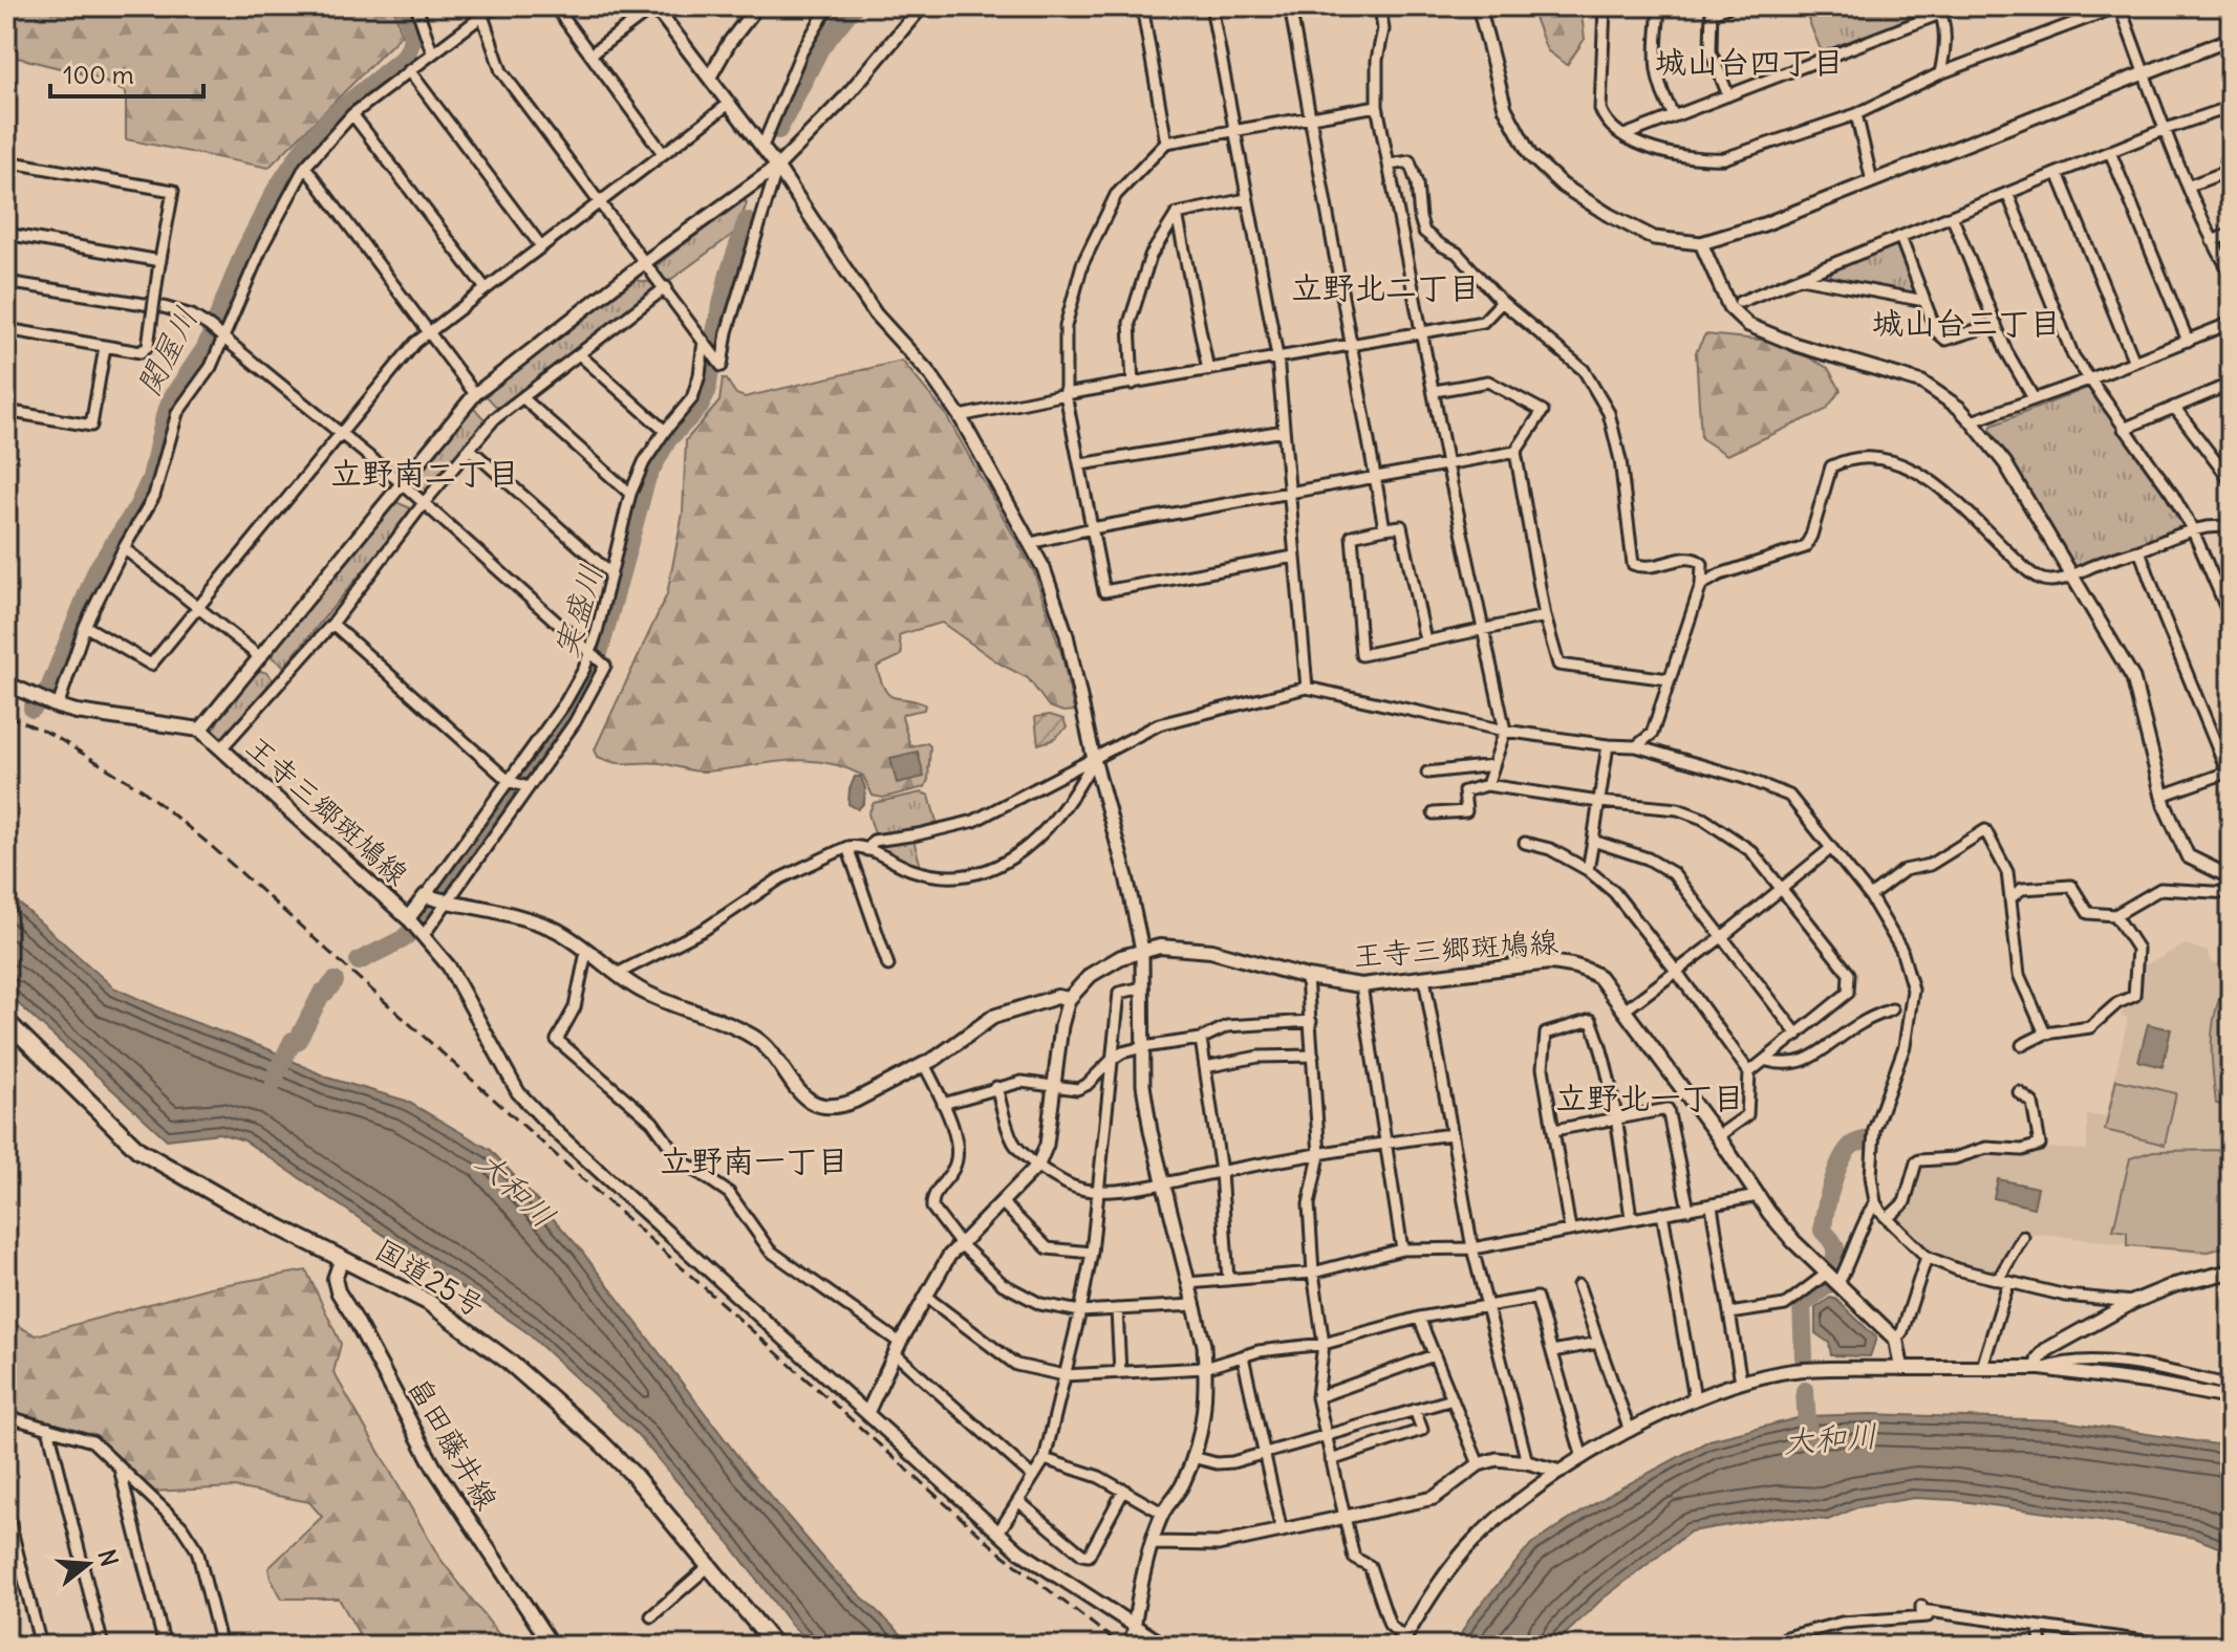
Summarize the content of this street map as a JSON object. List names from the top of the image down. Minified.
{"streets":{"highway":["国道25号"],"main road":["王寺三郷斑鳩線","畠田藤井線"]},"crossings":[["国道25号","畠田藤井線"]],"districts":["城山台四丁目","立野北二丁目","城山台三丁目","立野南二丁目","立野北一丁目","立野南一丁目"],"water":["関屋川","実盛川","大和川"],"scale_bar":"100 m","north":"right"}
